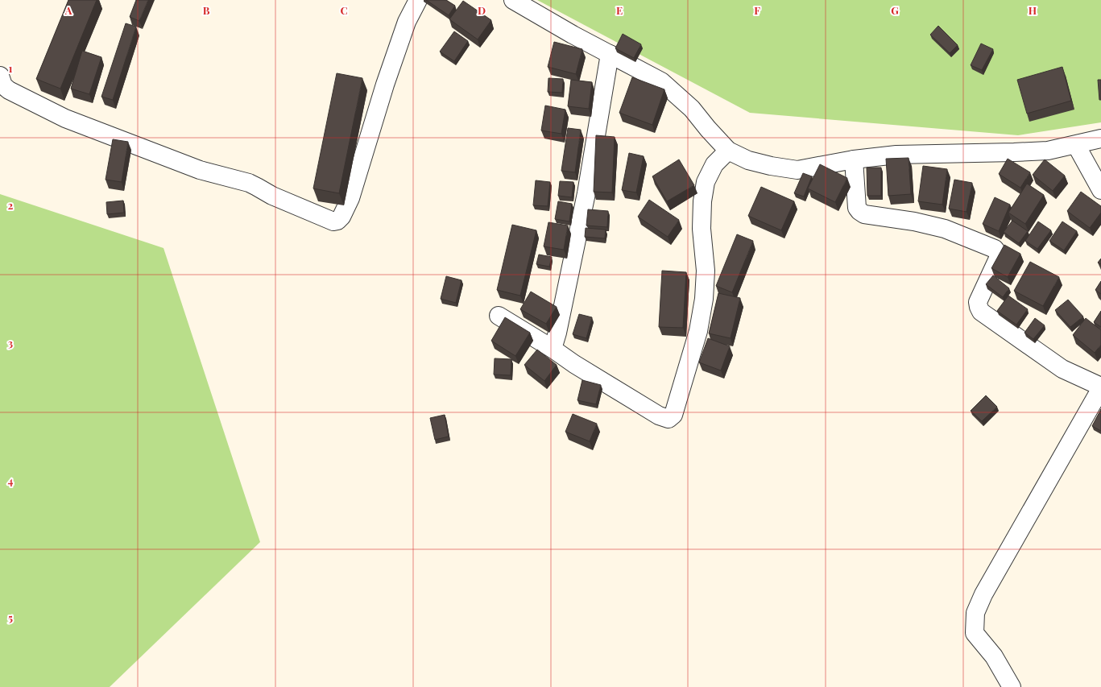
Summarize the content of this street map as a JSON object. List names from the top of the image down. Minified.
{"grid":{"columns":["A","B","C","D","E","F","G","H"],"rows":["1","2","3","4","5"]}}
